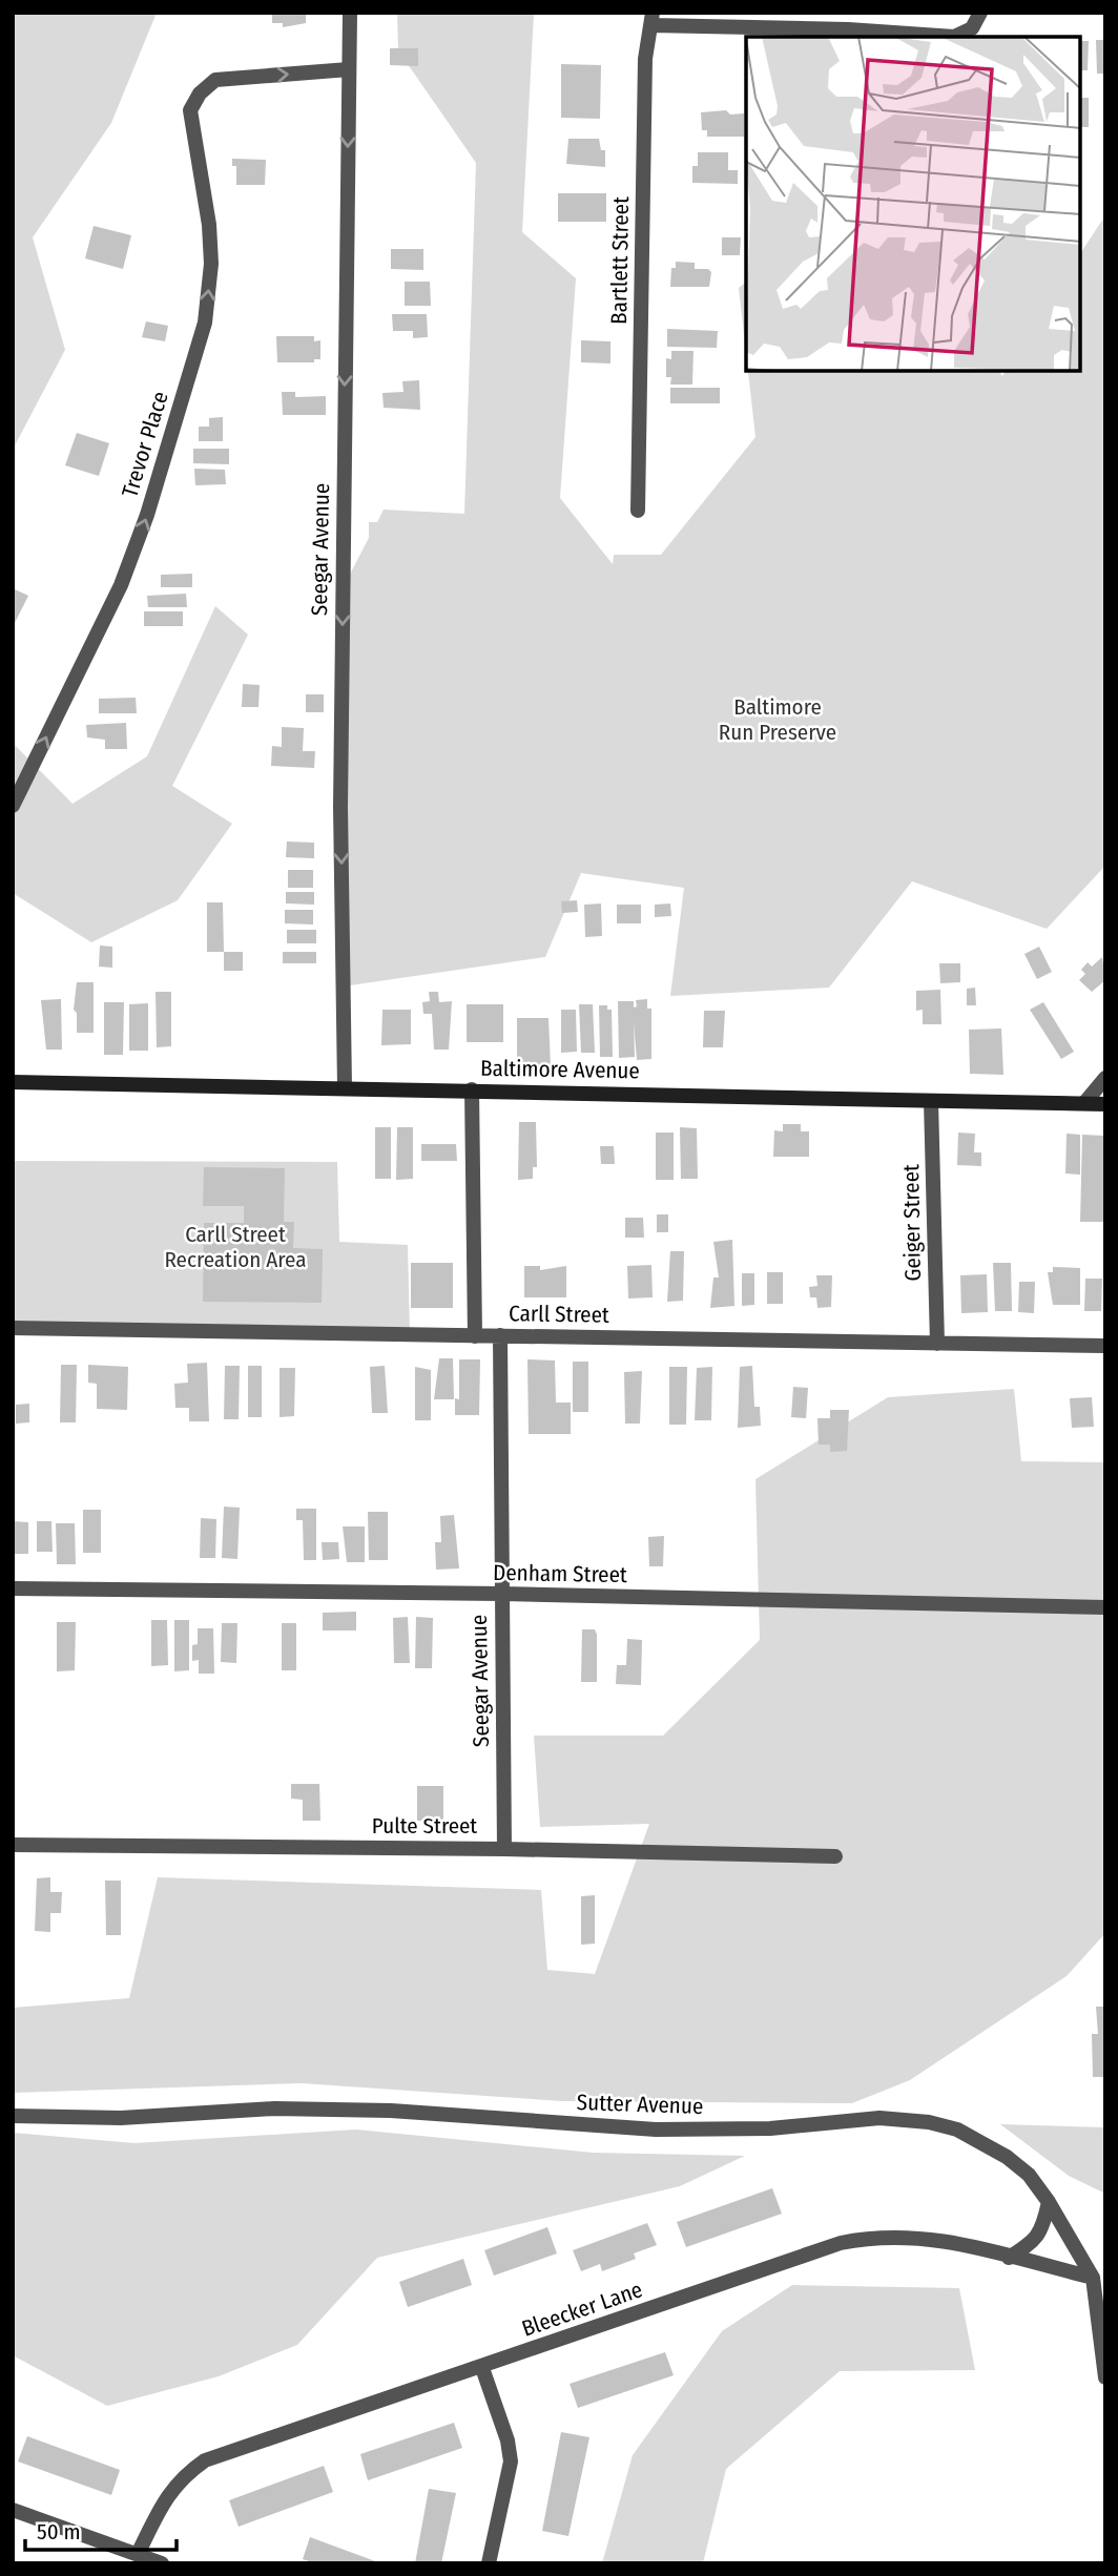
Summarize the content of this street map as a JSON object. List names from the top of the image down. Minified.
{"streets":{"street":["Bartlett Street","Trevor Place","Seegar Avenue","Baltimore Avenue","Geiger Street","Carll Street","Denham Street","Pulte Street","Sutter Avenue","Bleecker Lane"]},"crossings":[["Trevor Place","Seegar Avenue"],["Seegar Avenue","Baltimore Avenue"],["Seegar Avenue","Carll Street"],["Seegar Avenue","Denham Street"],["Seegar Avenue","Pulte Street"],["Baltimore Avenue","Geiger Street"],["Geiger Street","Carll Street"],["Sutter Avenue","Bleecker Lane"]],"one_way":["Trevor Place","Seegar Avenue"],"parks":["Baltimore Run Preserve","Carll Street Recreation Area"],"scale_bar":"50 m"}
